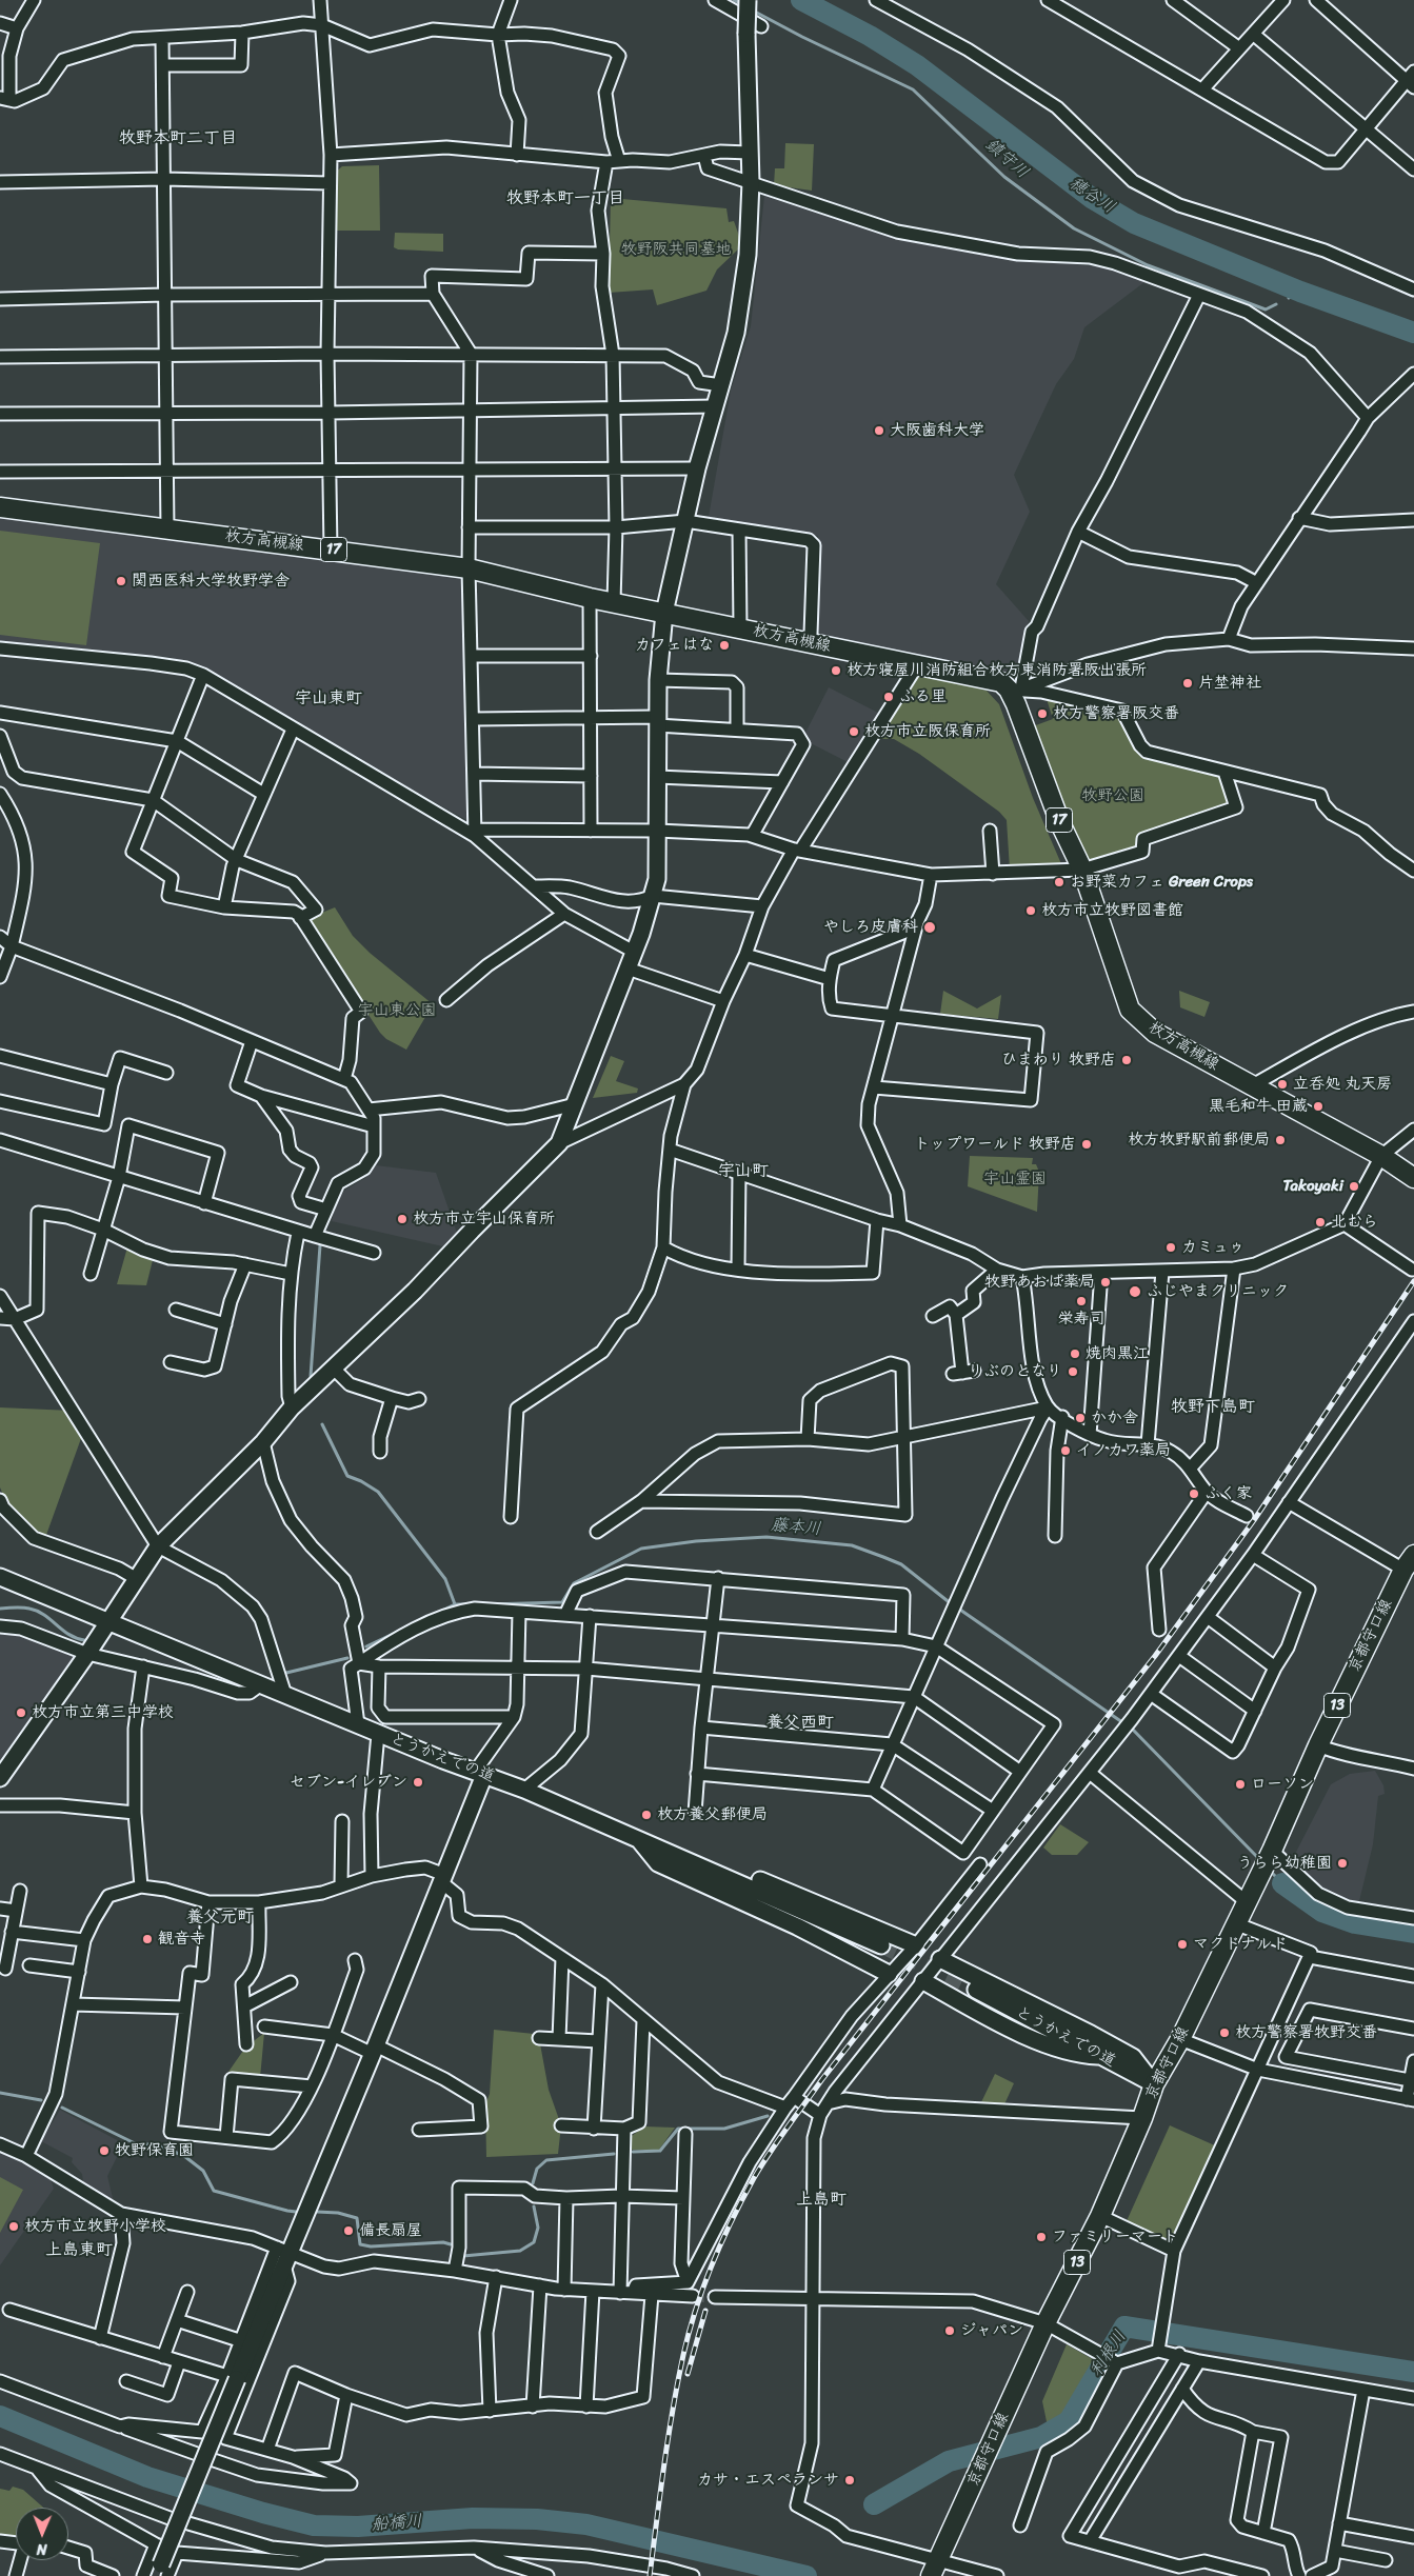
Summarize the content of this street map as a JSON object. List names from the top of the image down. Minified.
{"streets":{"main road":["枚方高槻線","17","京都守口線","13"],"street":["とうかえでの道"]},"crossings":[["京都守口線","とうかえでの道"]],"districts":["牧野本町二丁目","牧野本町一丁目","宇山東町","宇山町","牧野下島町","養父西町","養父元町","上島町","上島東町"],"water":["鎮守川","穂谷川","藤本川","利根川","船橋川"],"parks":["牧野阪共同墓地","牧野公園","宇山東公園","宇山霊園"],"places":["大阪歯科大学","関西医科大学牧野学舎","カフェはな","枚方寝屋川消防組合枚方東消防署阪出張所","片埜神社","ふる里","枚方警察署阪交番","枚方市立阪保育所","お野菜カフェ Green Crops","枚方市立牧野図書館","やしろ皮膚科","ひまわり 牧野店","立呑処 丸天房","黒毛和牛 田蔵","枚方牧野駅前郵便局","トップワールド 牧野店","Takoyaki","枚方市立宇山保育所","北むら","カミュゥ","牧野あおば薬局","ふじやまクリニック","栄寿司","焼肉黒江","りぶのとなり","かか舎","イノカワ薬局","ふく家","枚方市立第三中学校","セブン-イレブン","ローソン","枚方養父郵便局","うらら幼稚園","観音寺","マクドナルド","枚方警察署牧野交番","牧野保育園","枚方市立牧野小学校","備長扇屋","ファミリーマート","ジャパン","カサ・エスペランサ"],"north":"bottom"}
